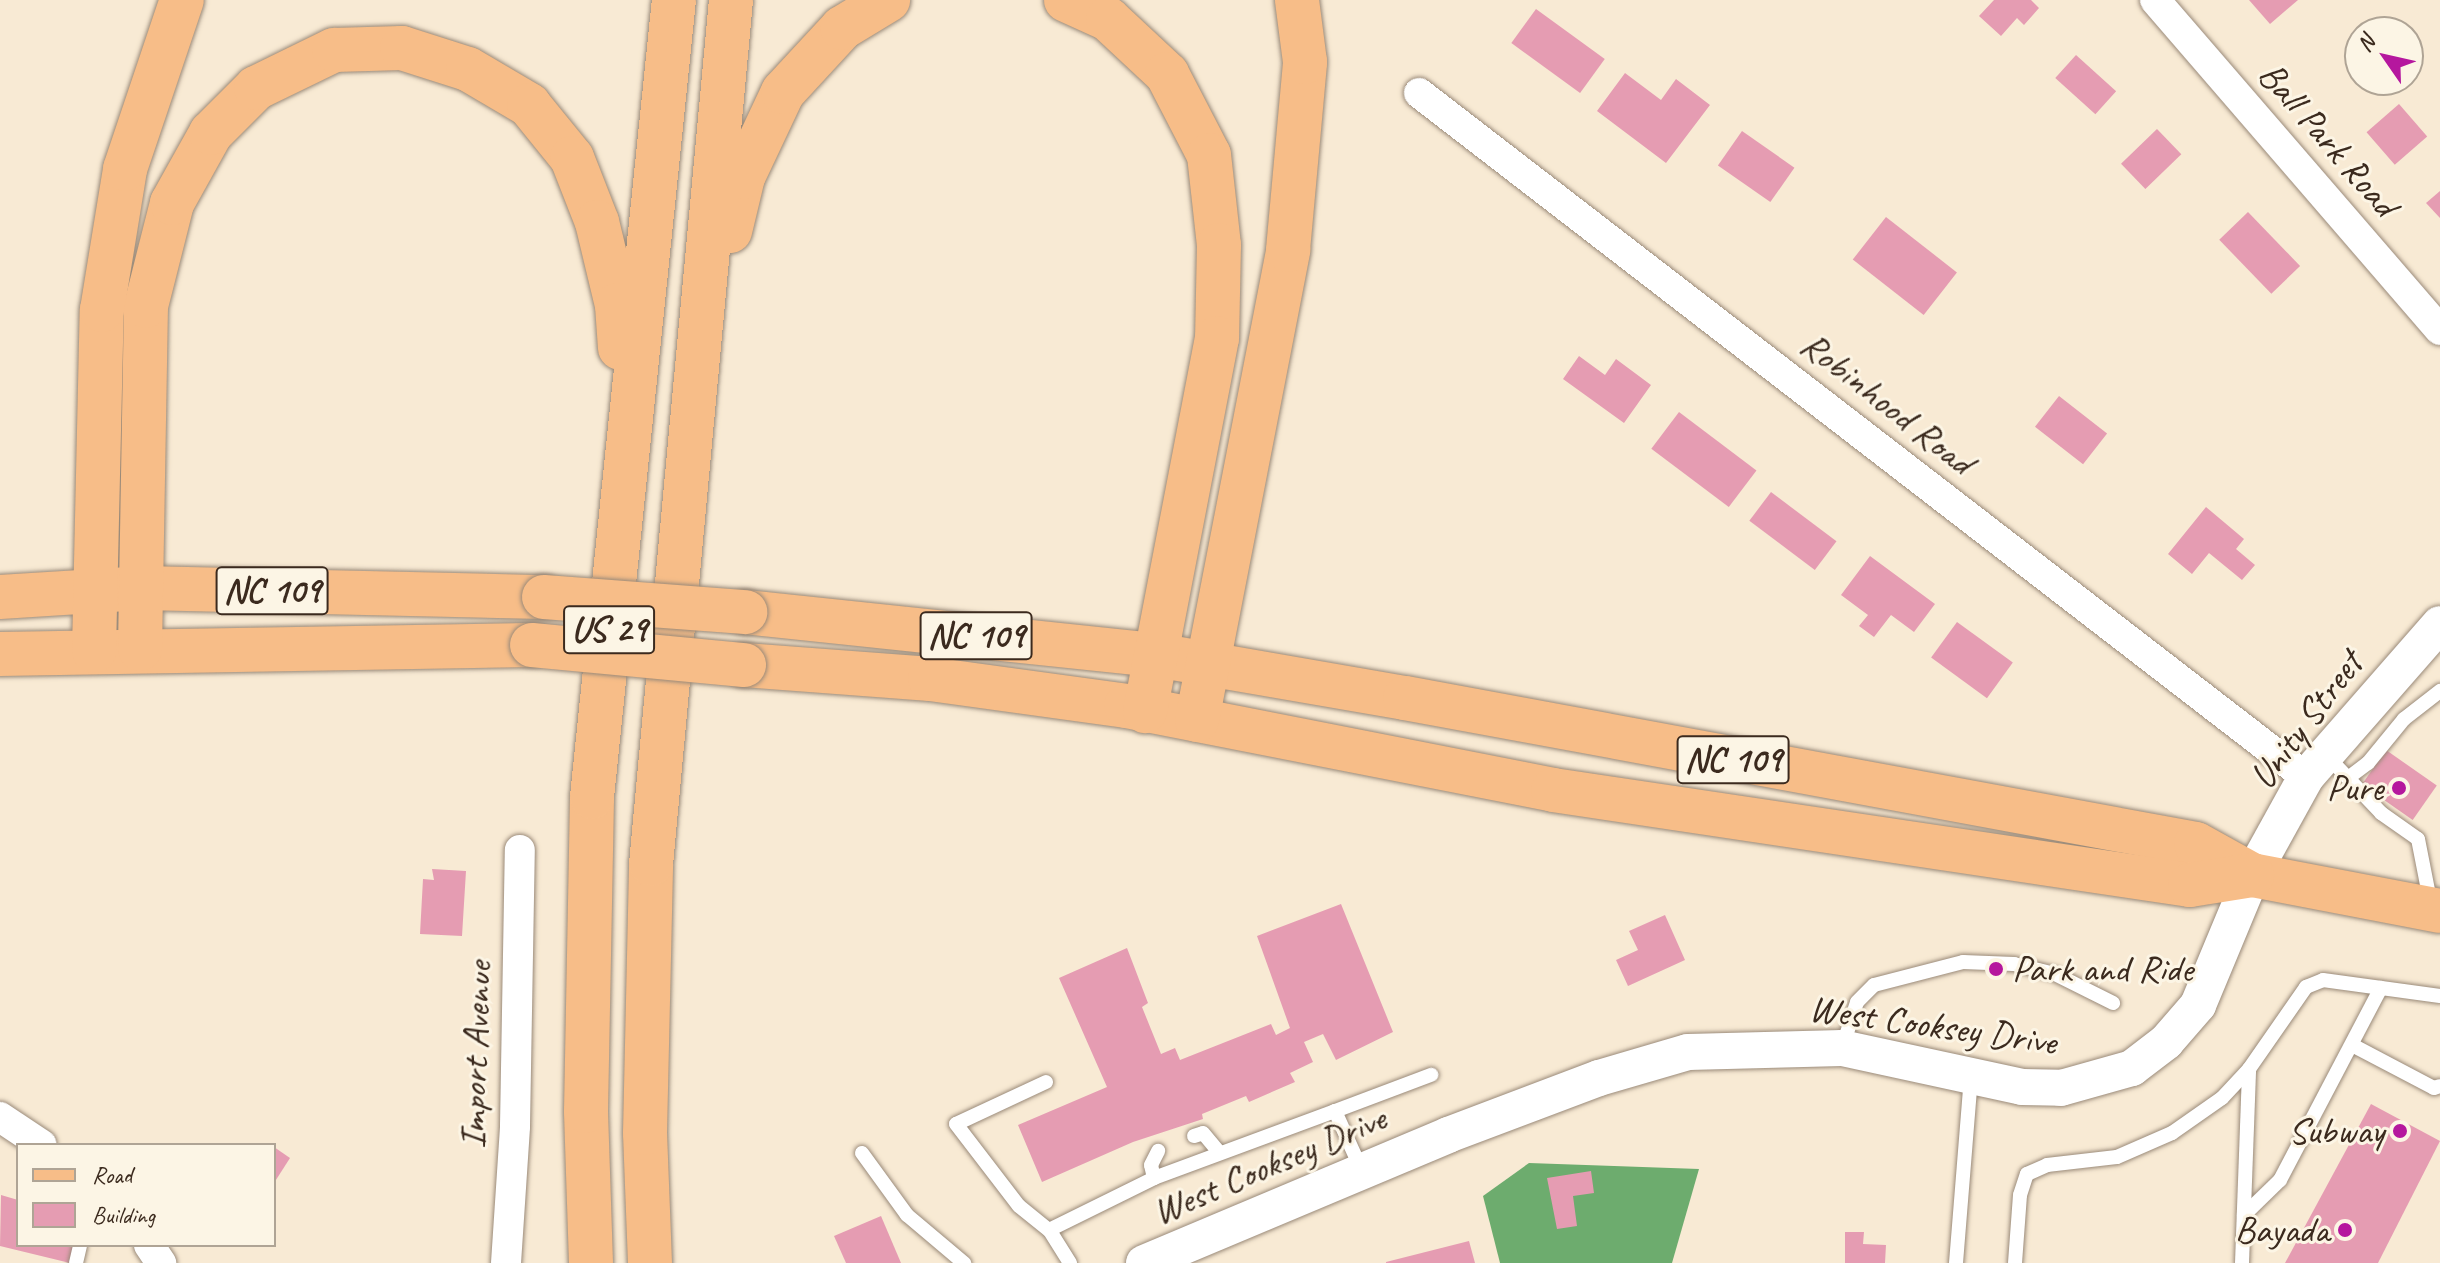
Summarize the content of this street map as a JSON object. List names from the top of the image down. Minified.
{"streets":{"main road":["NC 109","US 29"],"street":["Ball Park Road","Robinhood Road","Unity Street","West Cooksey Drive","Import Avenue"]},"crossings":[["Robinhood Road","Unity Street"],["NC 109","Unity Street"],["NC 109","West Cooksey Drive"],["Unity Street","West Cooksey Drive"]],"places":["Pure","Park and Ride","Subway","Bayada"],"legend":["Road","Building"],"north":"top left"}
